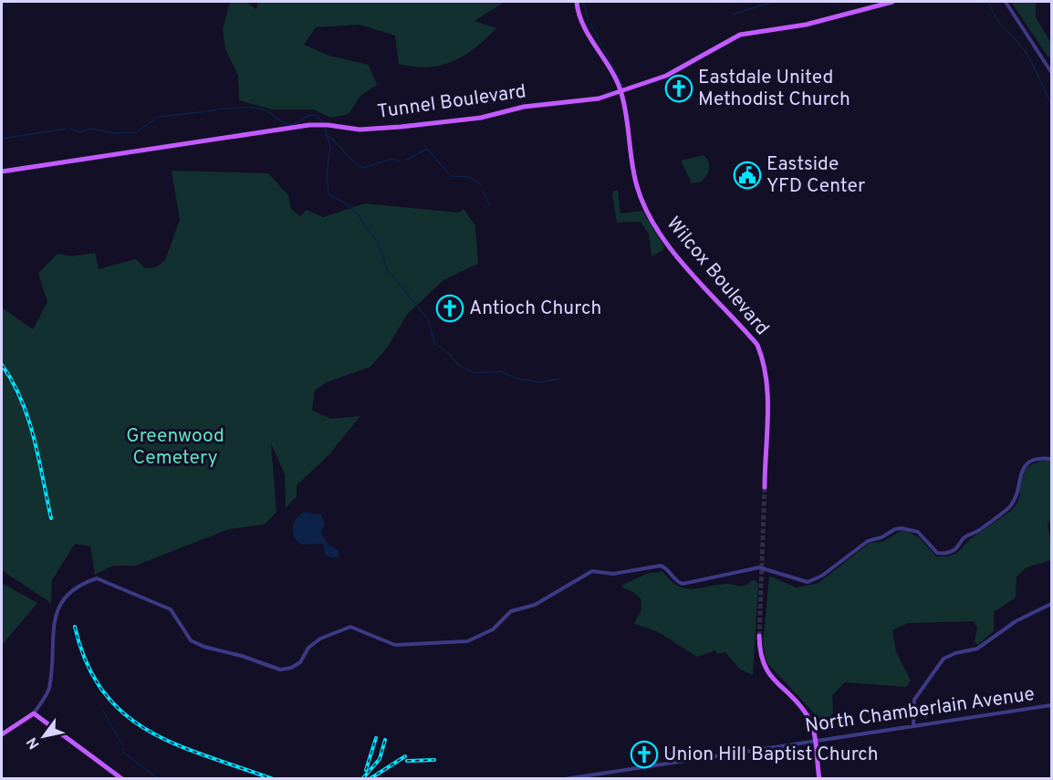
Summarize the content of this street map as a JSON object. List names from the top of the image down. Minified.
{"streets":{"main road":["Tunnel Boulevard","Wilcox Boulevard"],"street":["North Chamberlain Avenue"]},"crossings":[["Tunnel Boulevard","Wilcox Boulevard"]],"parks":["Greenwood Cemetery"],"places":{"church":["Eastdale United Methodist Church","Antioch Church","Union Hill Baptist Church"],"public building":["Eastside YFD Center"]},"north":"bottom left"}
